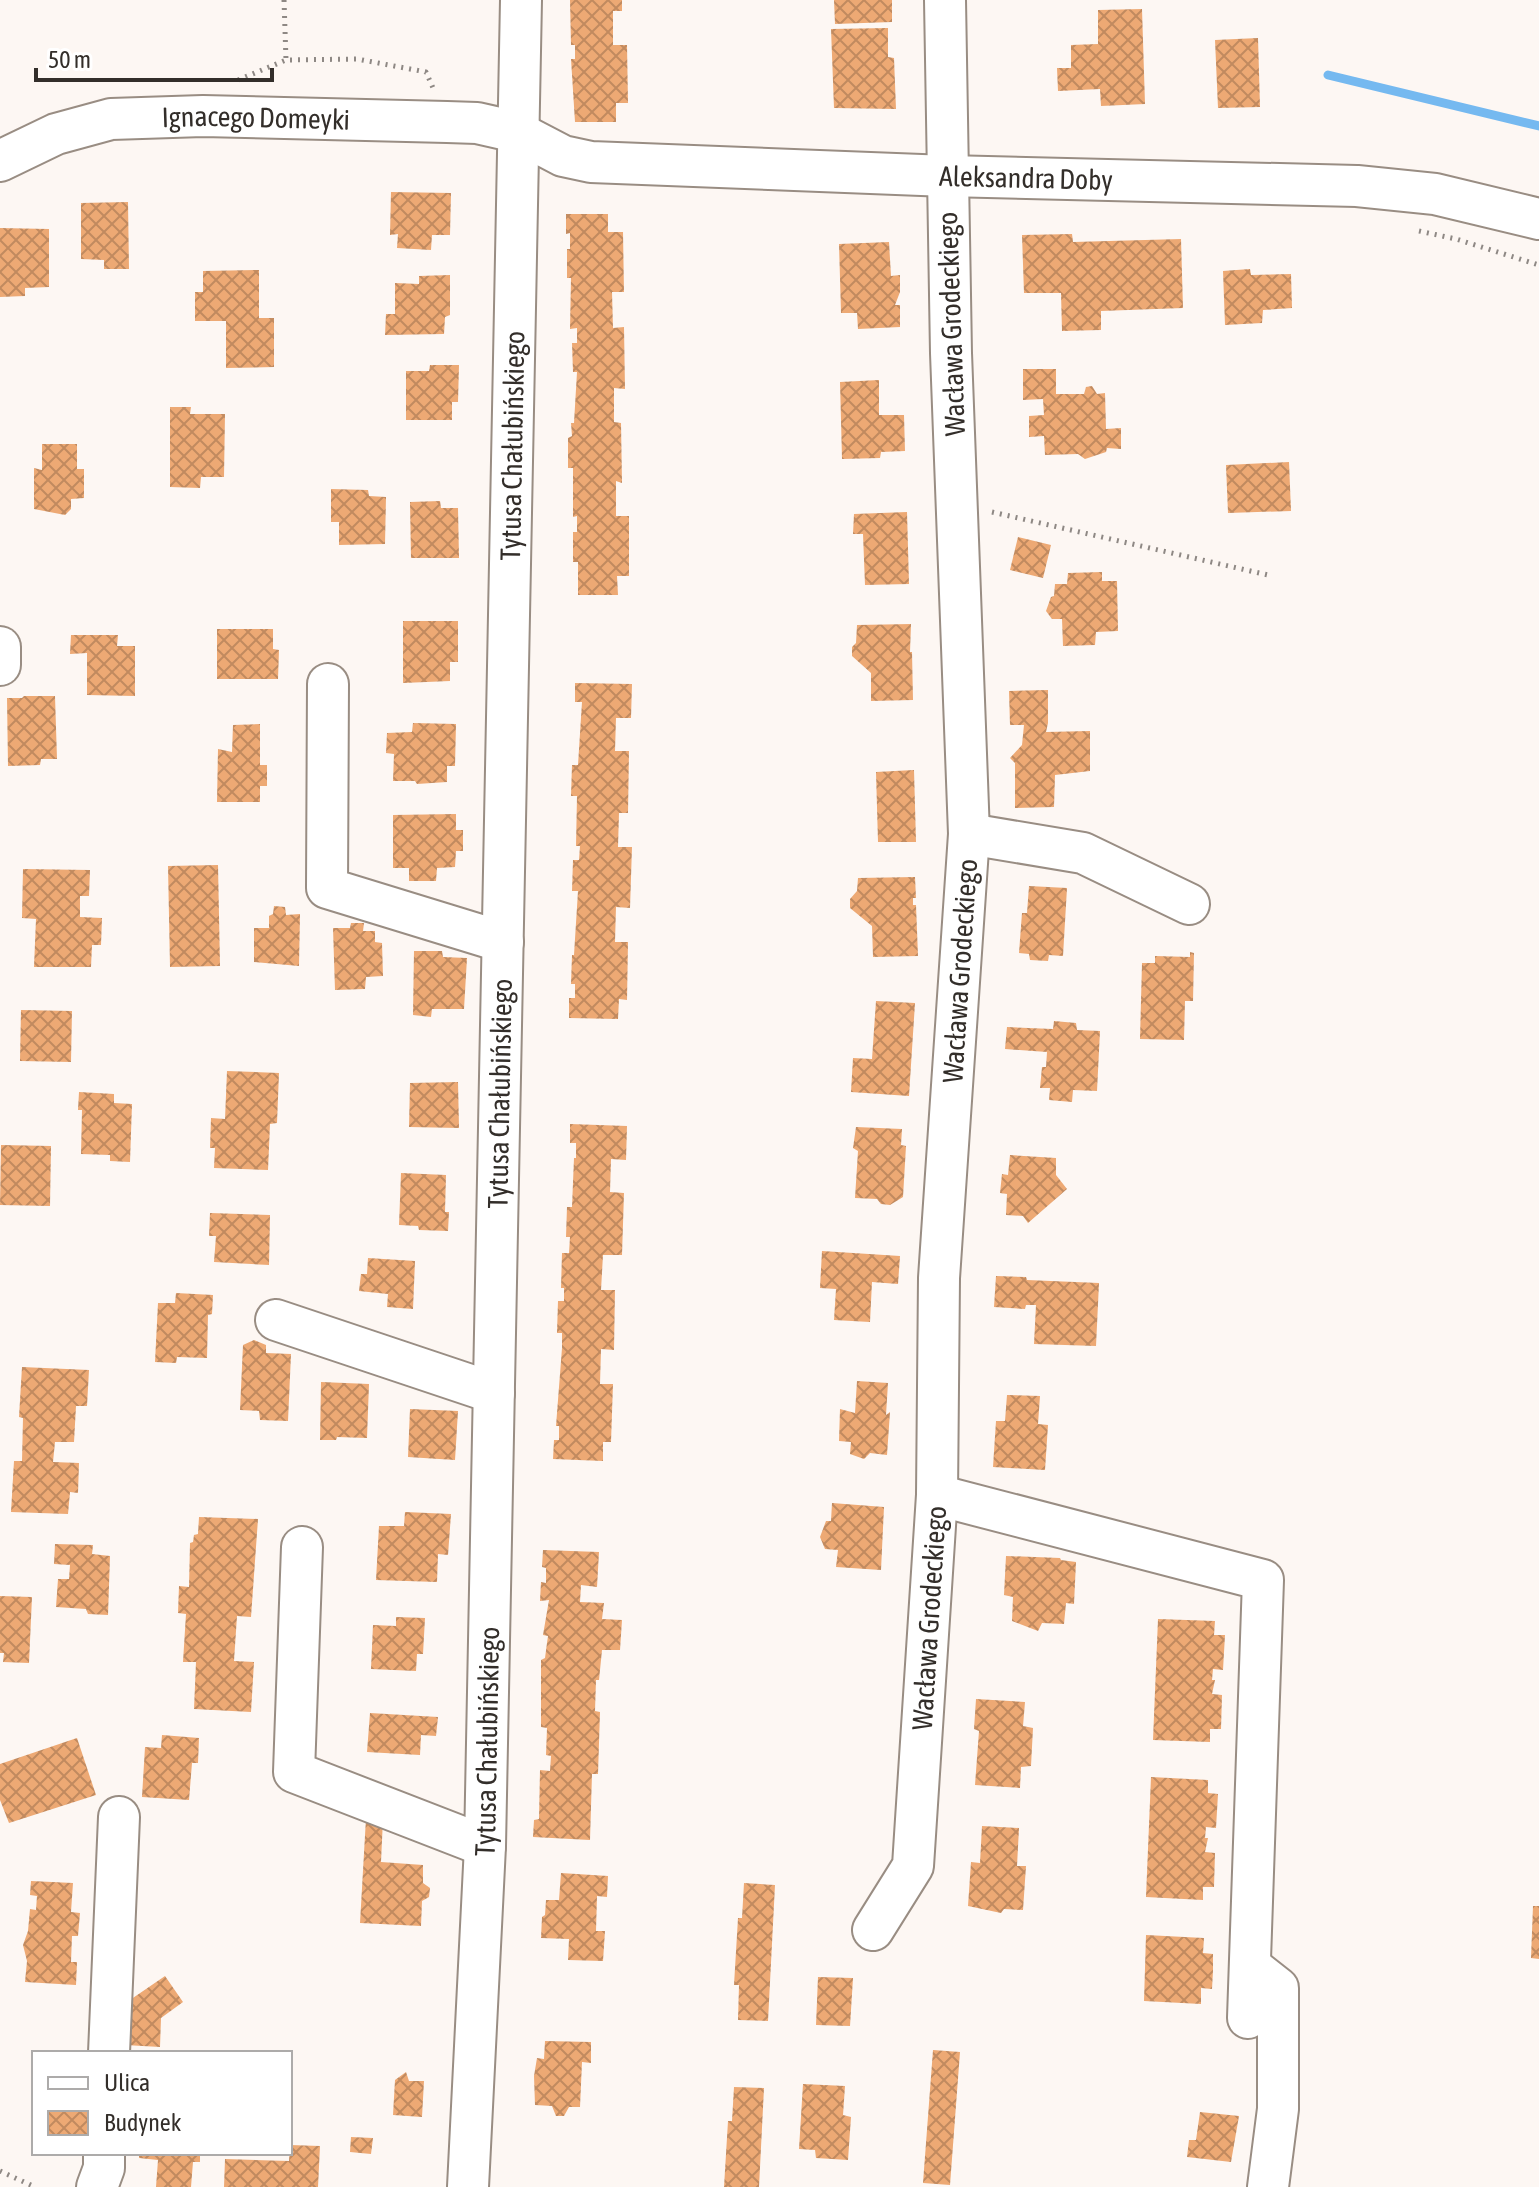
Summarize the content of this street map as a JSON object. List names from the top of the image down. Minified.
{"streets":{"street":["Ignacego Domeyki","Aleksandra Doby","Wacława Grodeckiego","Tytusa Chałubińskiego"]},"crossings":[["Ignacego Domeyki","Aleksandra Doby"],["Ignacego Domeyki","Tytusa Chałubińskiego"],["Aleksandra Doby","Wacława Grodeckiego"],["Aleksandra Doby","Tytusa Chałubińskiego"]],"legend":["Ulica","Budynek"],"scale_bar":"50 m"}
